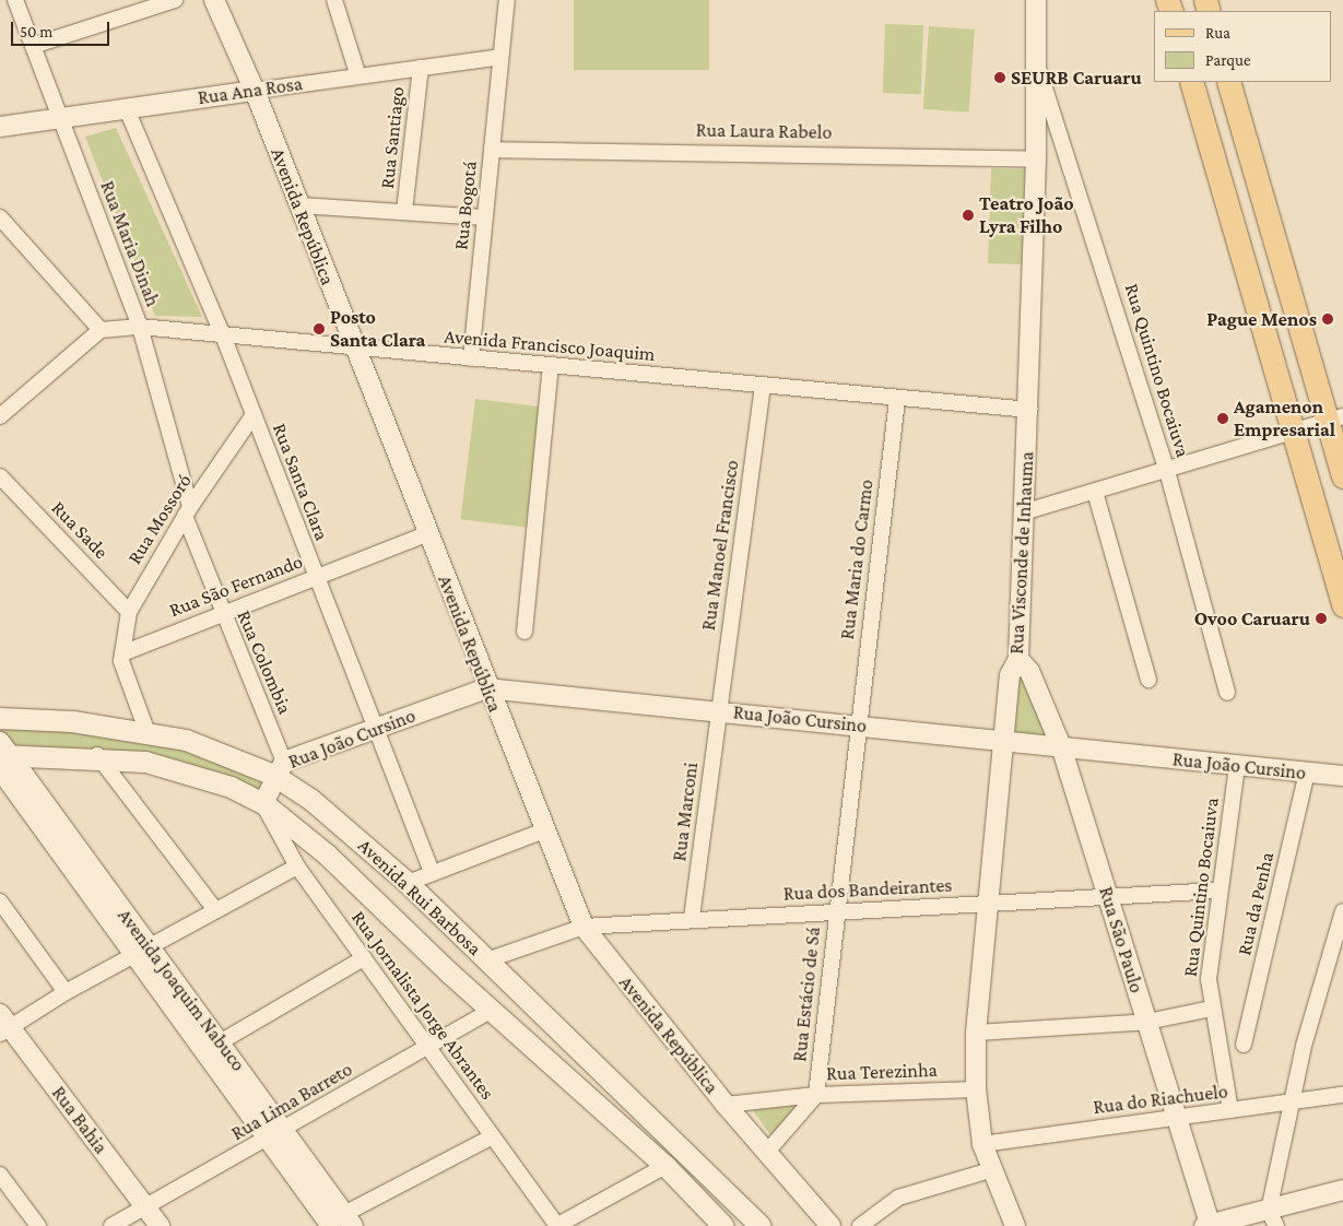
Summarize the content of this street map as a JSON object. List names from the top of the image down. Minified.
{"streets":{"main road":["Avenida Rui Barbosa"],"street":["Rua Ana Rosa","Rua Laura Rabelo","Rua Santiago","Rua Bogotá","Avenida República","Rua Maria Dinah","Avenida Francisco Joaquim","Rua Quintino Bocaiuva","Rua Santa Clara","Rua Mossoró","Rua Sade","Rua Manoel Francisco","Rua Visconde de Inhauma","Rua Maria do Carmo","Rua São Fernando","Rua Colombia","Rua João Cursino","Rua Marconi","Rua dos Bandeirantes","Rua da Penha","Rua São Paulo","Avenida Joaquim Nabuco","Rua Estácio de Sá","Rua Jornalista Jorge Abrantes","Rua Terezinha","Rua do Riachuelo","Rua Lima Barreto","Rua Bahia"]},"crossings":[["Rua Ana Rosa","Rua Santiago"],["Rua Ana Rosa","Rua Bogotá"],["Rua Ana Rosa","Avenida República"],["Rua Ana Rosa","Rua Maria Dinah"],["Rua Ana Rosa","Rua Santa Clara"],["Rua Laura Rabelo","Rua Bogotá"],["Rua Laura Rabelo","Rua Visconde de Inhauma"],["Rua Bogotá","Avenida Francisco Joaquim"],["Avenida República","Avenida Francisco Joaquim"],["Avenida República","Rua São Fernando"],["Avenida República","Rua João Cursino"],["Avenida República","Rua dos Bandeirantes"],["Avenida República","Rua Terezinha"],["Rua Maria Dinah","Avenida Francisco Joaquim"],["Rua Maria Dinah","Rua Mossoró"],["Rua Maria Dinah","Rua Colombia"],["Avenida Francisco Joaquim","Rua Santa Clara"],["Avenida Francisco Joaquim","Rua Manoel Francisco"],["Avenida Francisco Joaquim","Rua Visconde de Inhauma"],["Avenida Francisco Joaquim","Rua Maria do Carmo"],["Rua Quintino Bocaiuva","Rua Visconde de Inhauma"],["Rua Quintino Bocaiuva","Rua João Cursino"],["Rua Quintino Bocaiuva","Rua dos Bandeirantes"],["Rua Quintino Bocaiuva","Rua do Riachuelo"],["Rua Santa Clara","Rua Mossoró"],["Rua Santa Clara","Rua São Fernando"],["Rua Santa Clara","Rua João Cursino"],["Rua Mossoró","Rua Sade"],["Rua Mossoró","Rua São Fernando"],["Rua Mossoró","Rua Colombia"],["Rua Mossoró","Avenida Rui Barbosa"],["Rua Manoel Francisco","Rua João Cursino"],["Rua Manoel Francisco","Rua Marconi"],["Rua Visconde de Inhauma","Rua João Cursino"],["Rua Visconde de Inhauma","Rua dos Bandeirantes"],["Rua Visconde de Inhauma","Rua São Paulo"],["Rua Visconde de Inhauma","Rua Terezinha"],["Rua Visconde de Inhauma","Rua do Riachuelo"],["Rua Maria do Carmo","Rua João Cursino"],["Rua Maria do Carmo","Rua Estácio de Sá"],["Rua São Fernando","Rua Colombia"],["Rua Colombia","Rua João Cursino"],["Rua Colombia","Avenida Rui Barbosa"],["Rua João Cursino","Rua Marconi"],["Rua João Cursino","Avenida Rui Barbosa"],["Rua João Cursino","Rua da Penha"],["Rua João Cursino","Rua São Paulo"],["Rua João Cursino","Rua Estácio de Sá"],["Rua Marconi","Rua dos Bandeirantes"],["Rua dos Bandeirantes","Avenida Rui Barbosa"],["Rua dos Bandeirantes","Rua São Paulo"],["Rua dos Bandeirantes","Rua Estácio de Sá"],["Avenida Rui Barbosa","Avenida Joaquim Nabuco"],["Avenida Rui Barbosa","Rua Jornalista Jorge Abrantes"],["Avenida Rui Barbosa","Rua Lima Barreto"],["Rua São Paulo","Rua do Riachuelo"],["Avenida Joaquim Nabuco","Rua Lima Barreto"],["Rua Estácio de Sá","Rua Terezinha"],["Rua Jornalista Jorge Abrantes","Rua Lima Barreto"],["Rua Lima Barreto","Rua Bahia"]],"places":["SEURB Caruaru","Teatro João Lyra Filho","Pague Menos","Posto Santa Clara","Agamenon Empresarial","Ovoo Caruaru"],"legend":["Rua","Parque"],"scale_bar":"50 m"}
